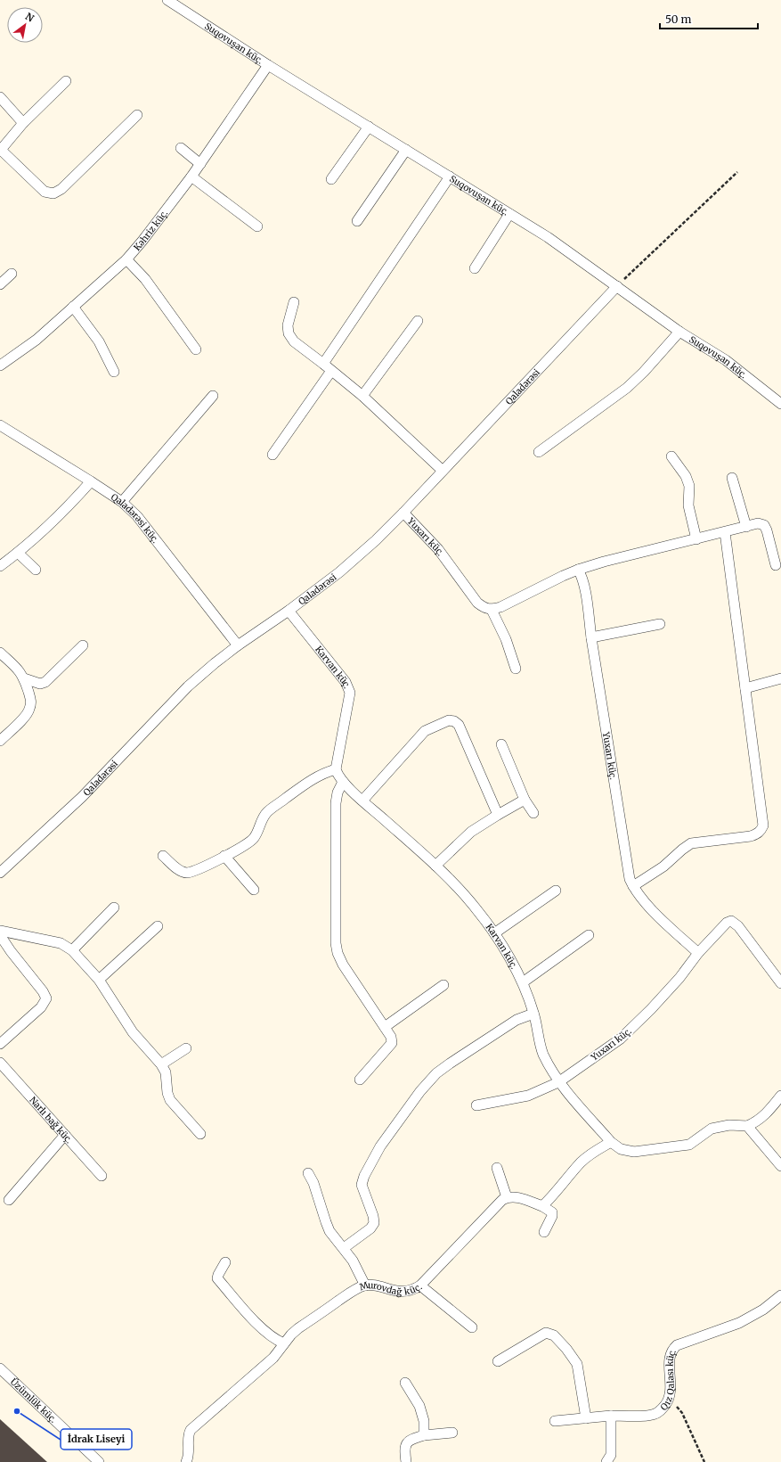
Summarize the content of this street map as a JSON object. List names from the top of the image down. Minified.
{"streets":{"street":["Suqovuşan küç.","Kəhriz küç.","Qaladərəsi","Qaladərəsi küç.","Yuxarı küç.","Karvan küç.","Narlı bağ küç.","Murovdağ küç.","Qız Qalası küç.","Üzümlük küç."]},"crossings":[["Suqovuşan küç.","Kəhriz küç."],["Suqovuşan küç.","Qaladərəsi"],["Qaladərəsi","Qaladərəsi küç."],["Qaladərəsi","Yuxarı küç."],["Qaladərəsi","Karvan küç."],["Yuxarı küç.","Karvan küç."]],"places":["İdrak Liseyi"],"scale_bar":"50 m","north":"top right"}
